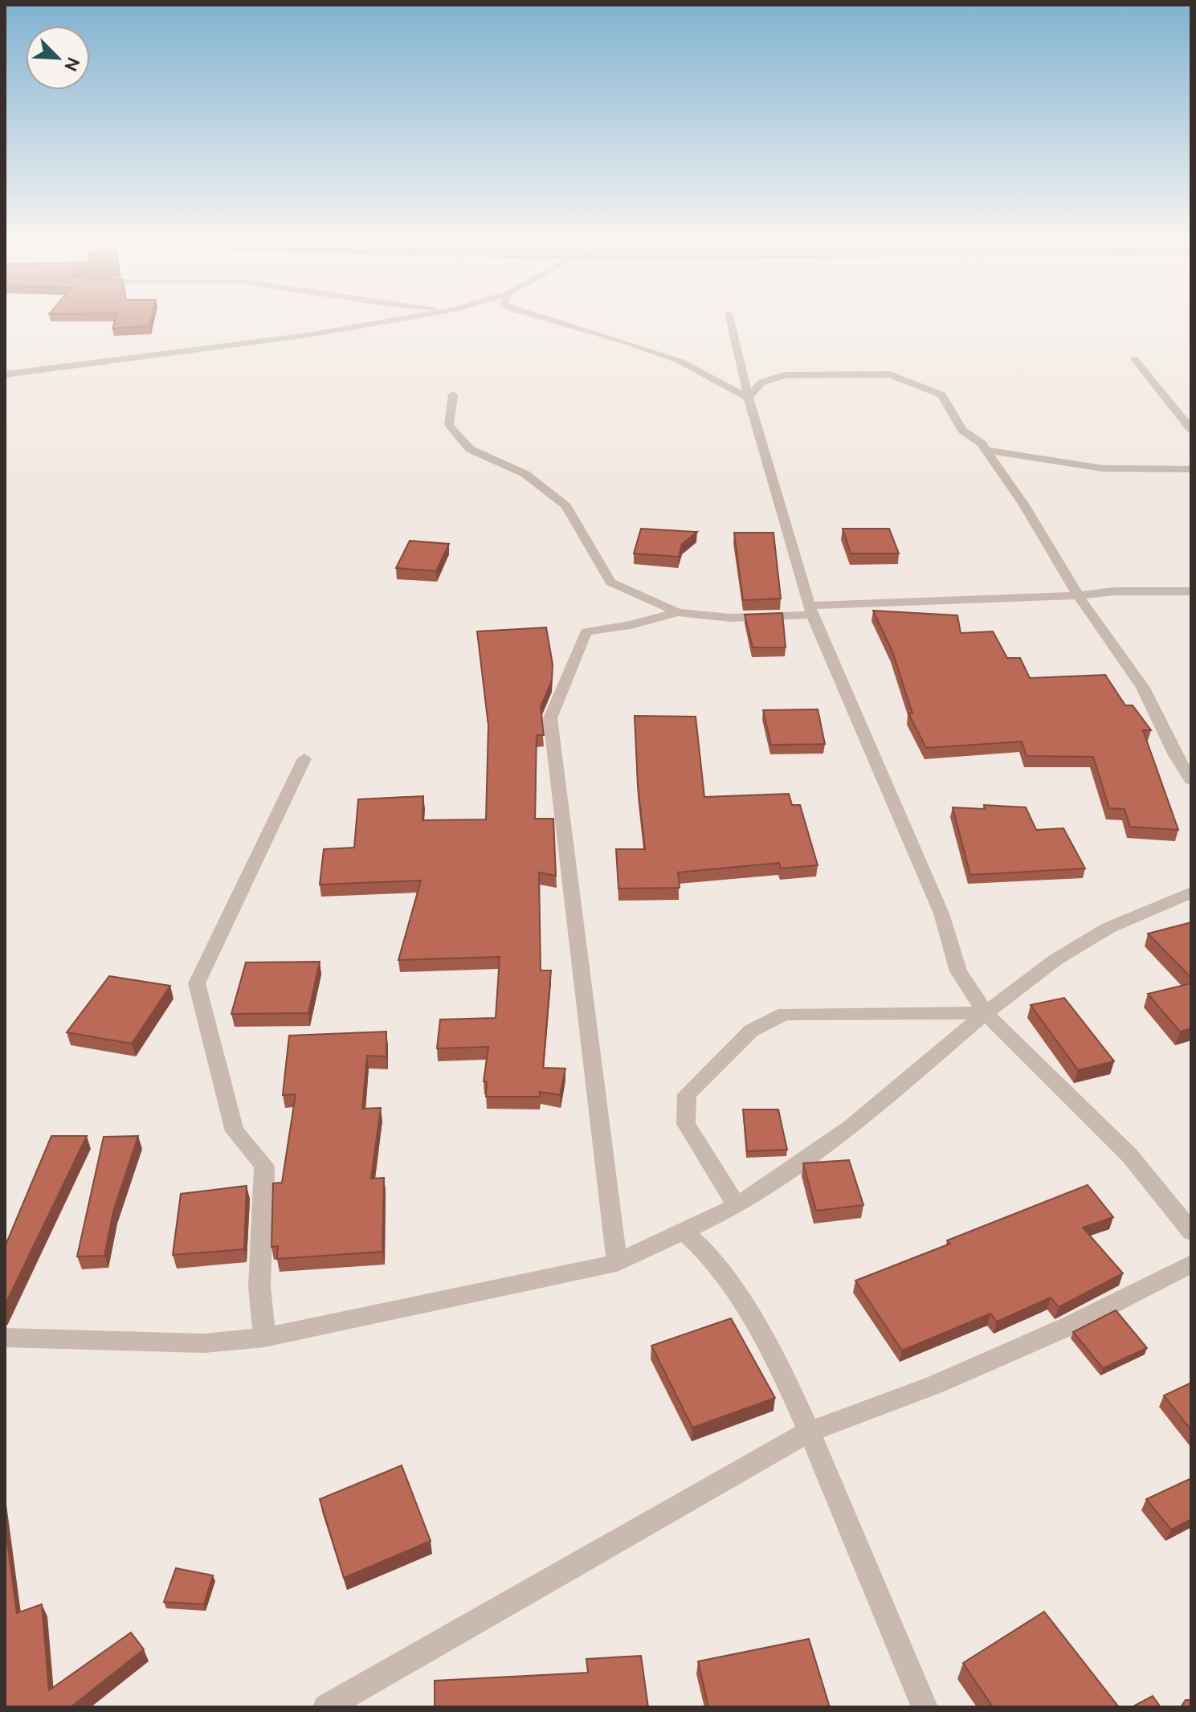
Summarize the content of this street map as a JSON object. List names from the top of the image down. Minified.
{"north":"bottom right"}
